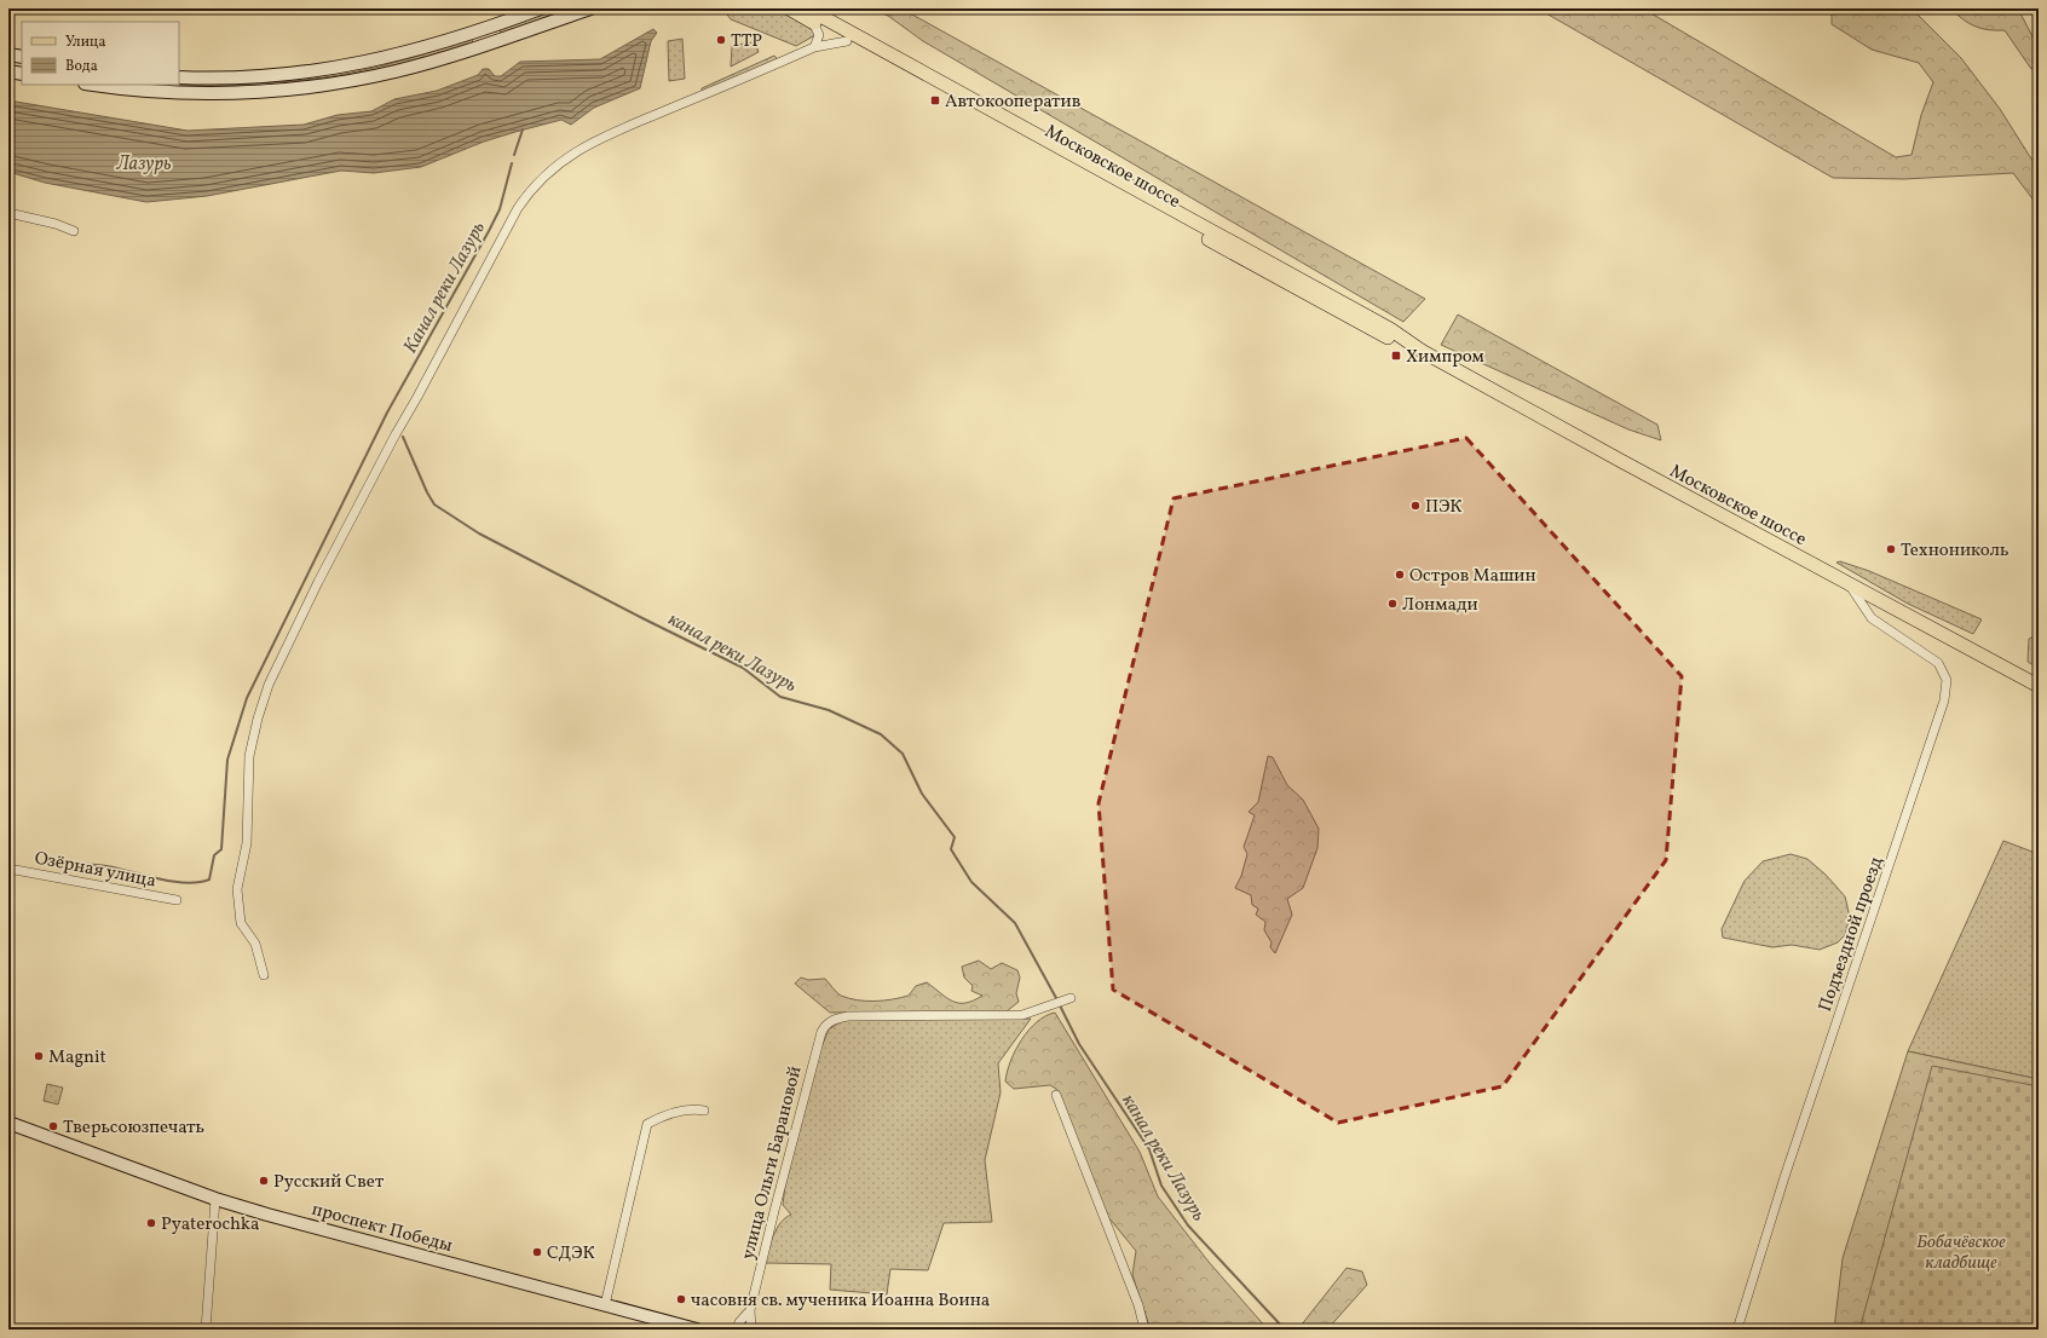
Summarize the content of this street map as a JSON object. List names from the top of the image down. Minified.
{"streets":{"main road":["Московское шоссе","проспект Победы"],"street":["Озёрная улица","Подъездной проезд","улица Ольги Барановой"]},"crossings":[["Московское шоссе","Подъездной проезд"]],"water":["Лазурь","Канал реки Лазурь","канал реки Лазурь"],"parks":["Бобачёвское кладбище"],"places":{"other":["ТТР","ПЭК","Технониколь","Остров Машин","Лонмади","Magnit","Тверьсоюзпечать","Русский Свет","Pyaterochka","СДЭК","часовня св. мученика Иоанна Воина"],"transit":["Автокооператив","Химпром"]},"legend":["Улица","Вода"]}
